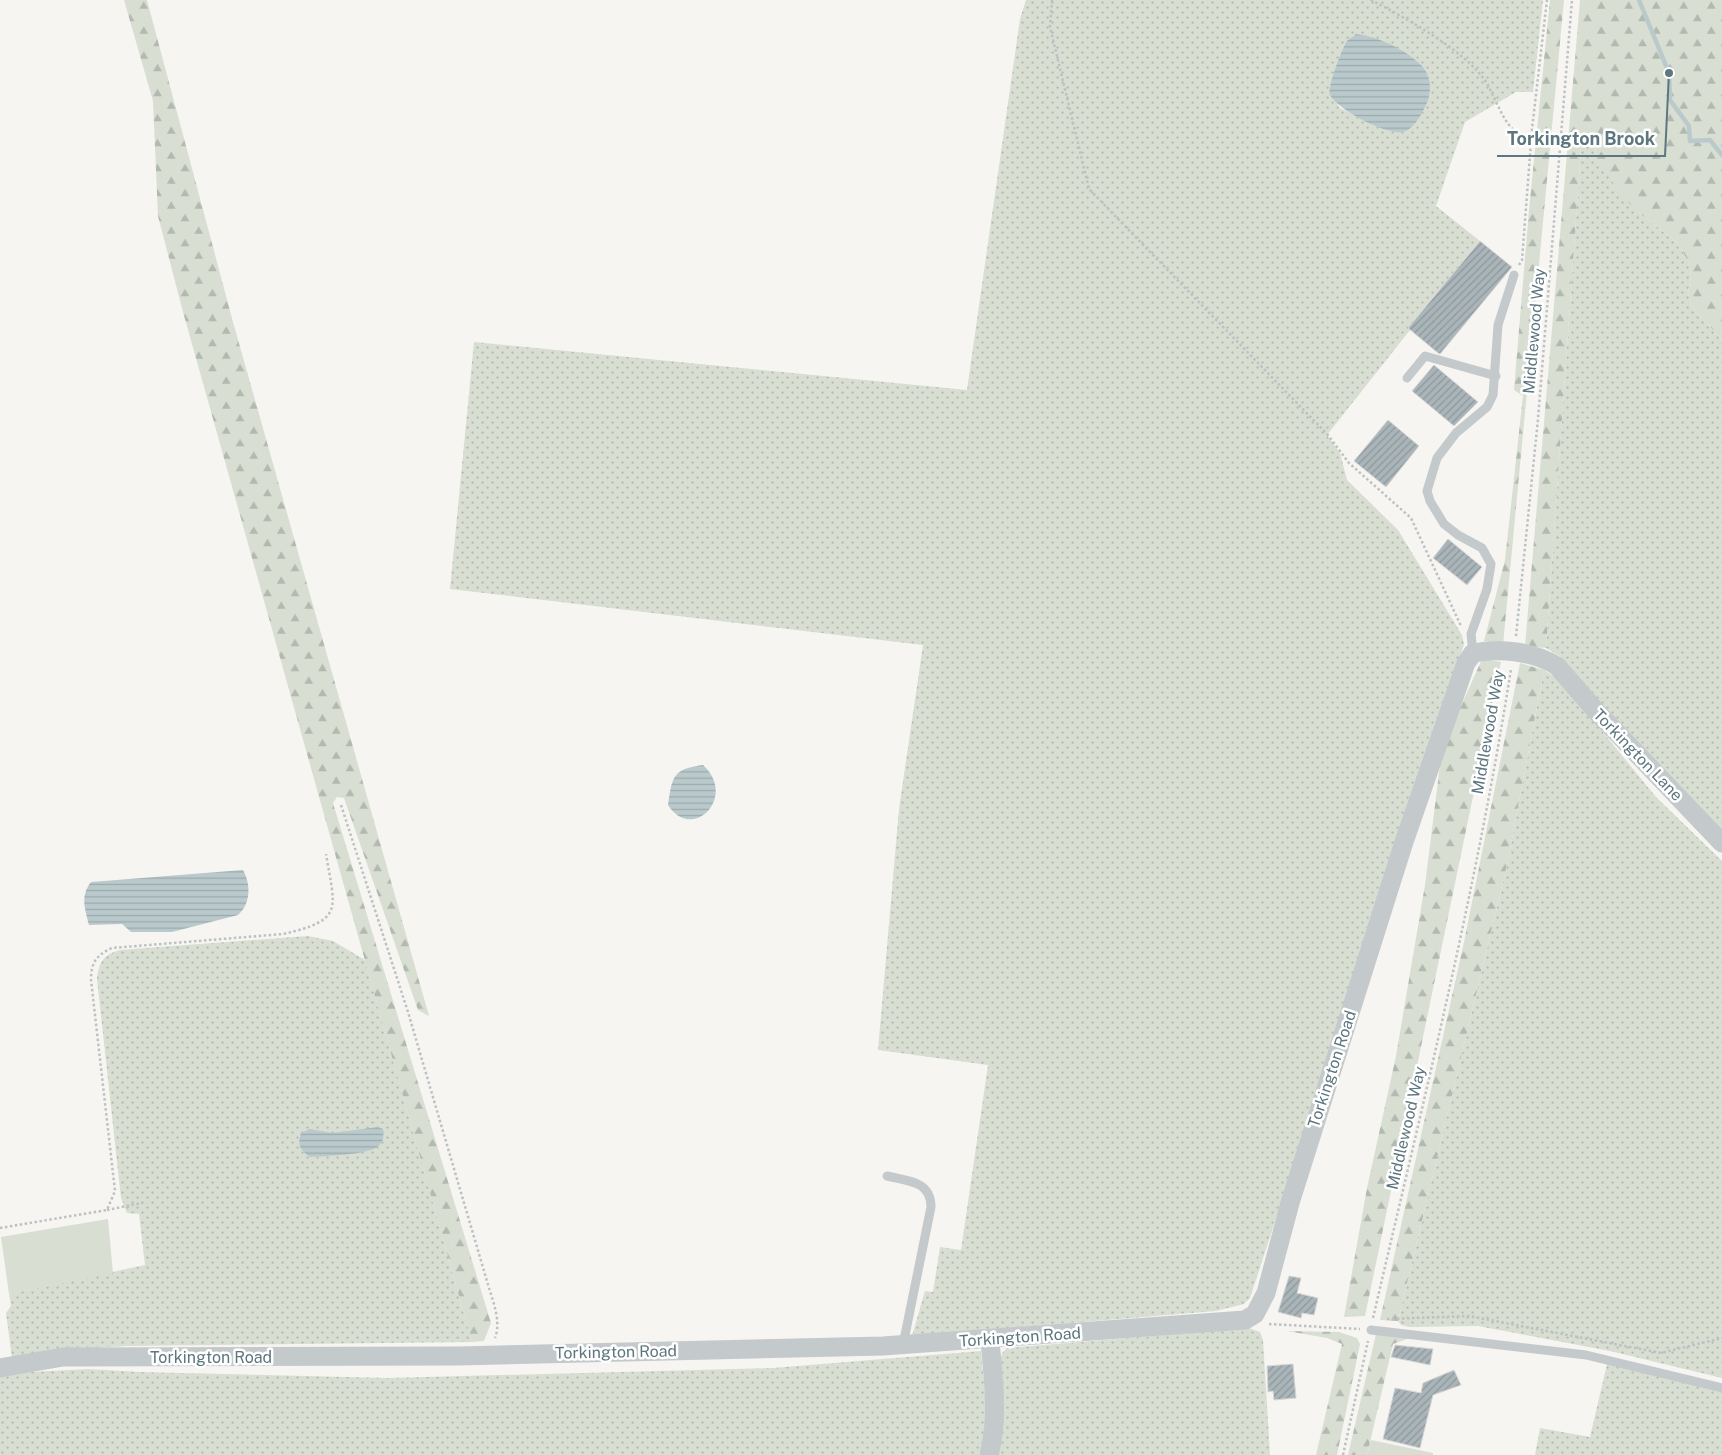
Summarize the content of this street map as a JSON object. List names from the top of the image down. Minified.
{"streets":{"street":["Torkington Lane","Torkington Road"],"path":["Middlewood Way"]},"crossings":[["Torkington Lane","Torkington Road"]],"places":["Torkington Brook"]}
